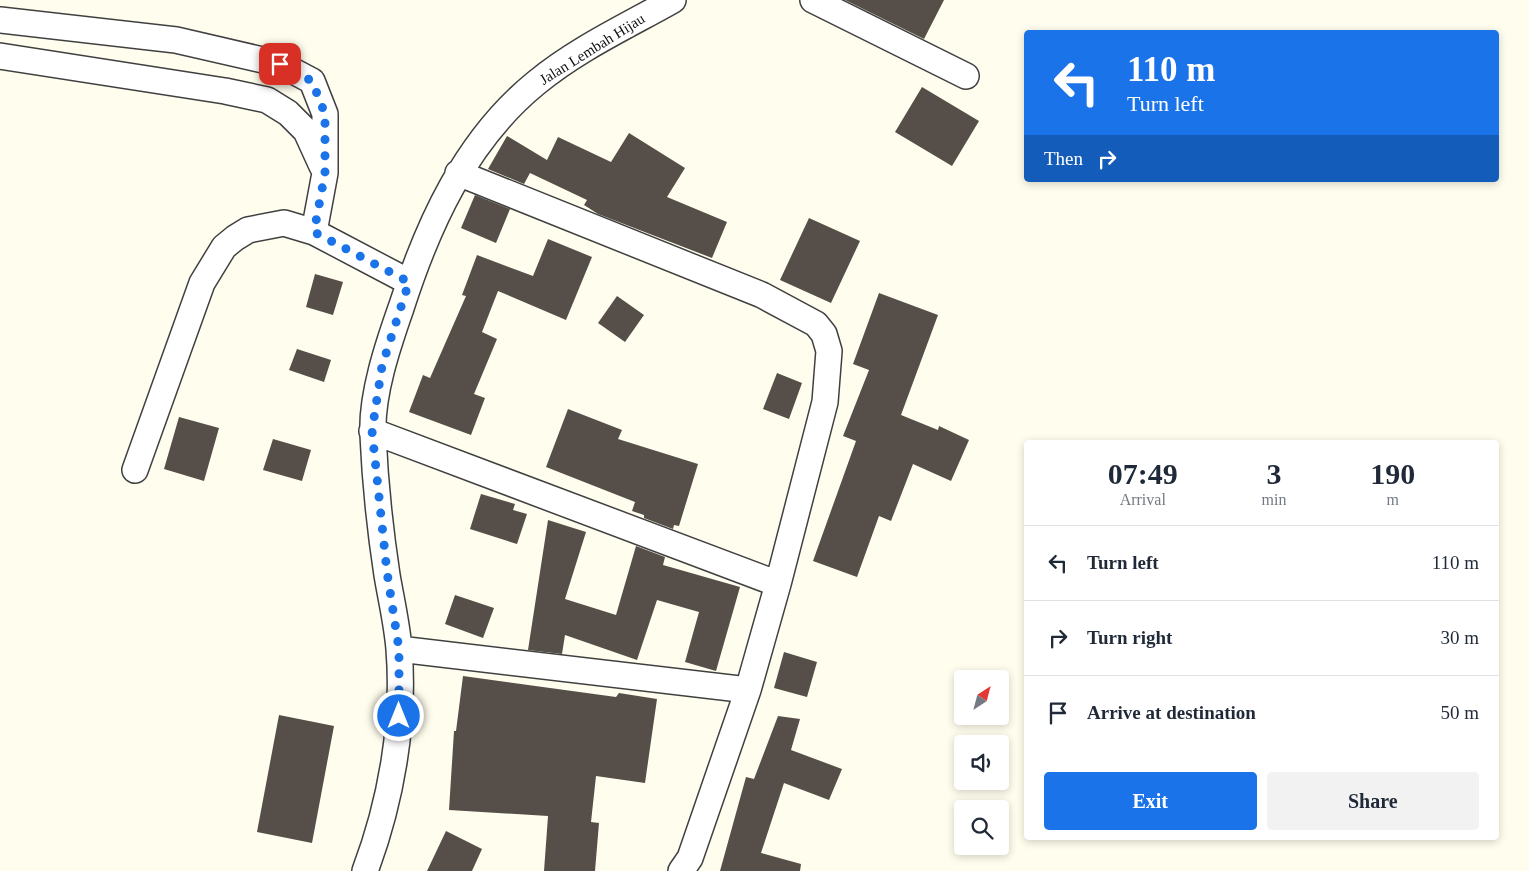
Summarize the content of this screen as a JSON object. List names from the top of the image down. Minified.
{"streets":{"street":["Jalan Lembah Hijau"]},"north":"top right","page":{"turn":["110 m","Turn left"],"then":"Then","eta":["07:49","Arrival","3","min","190","m"],"list":[{"name":"Turn left","value":"110 m"},{"name":"Turn right","value":"30 m"},{"name":"Arrive at destination","value":"50 m"}],"buttons":["Exit","Share"]}}
